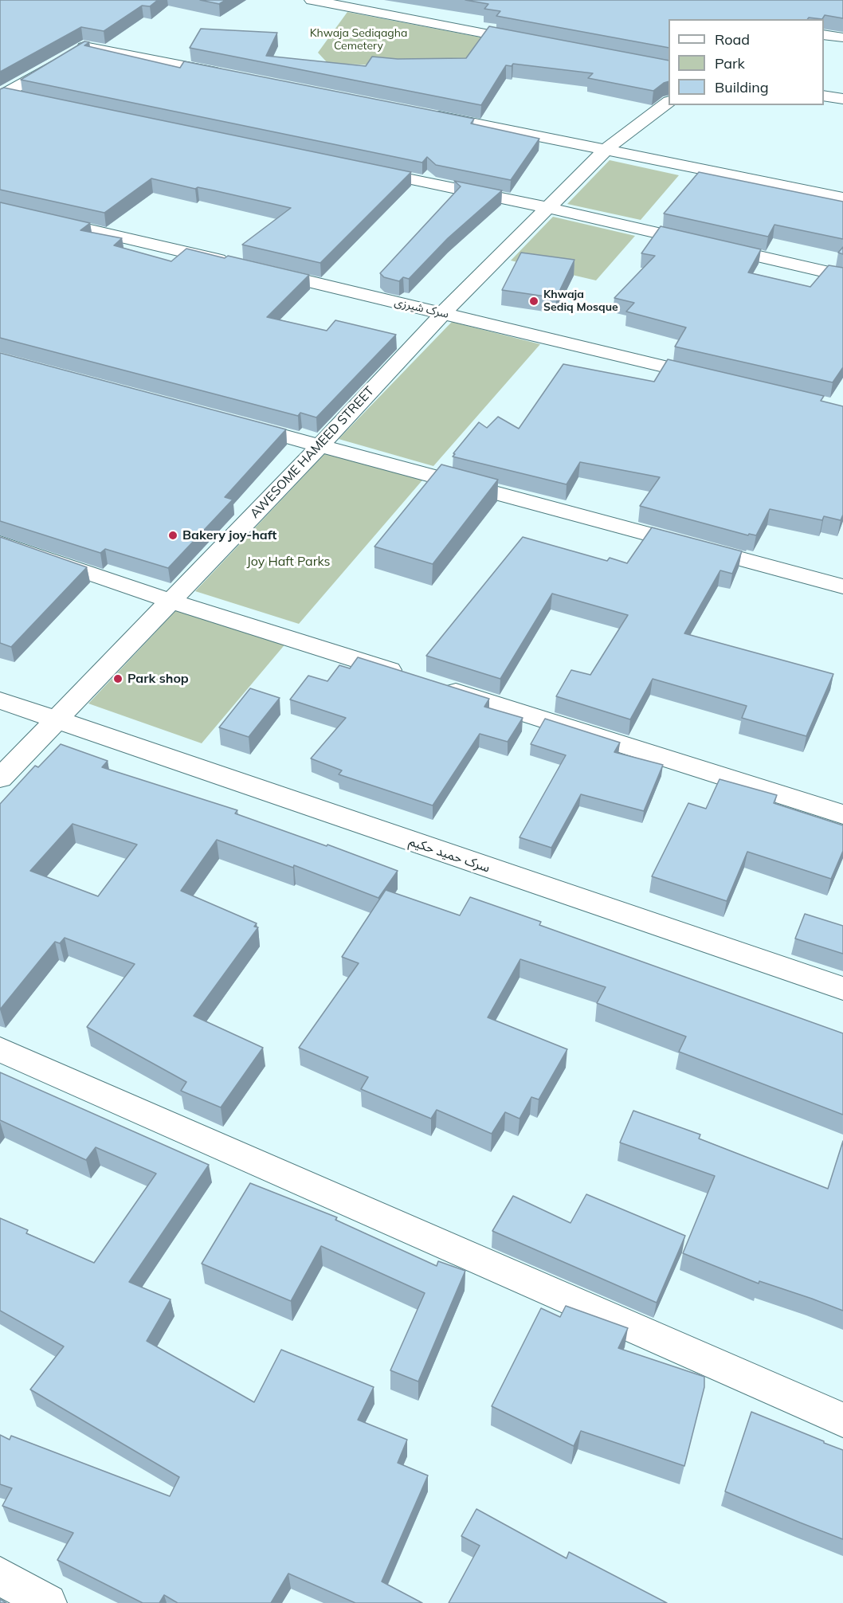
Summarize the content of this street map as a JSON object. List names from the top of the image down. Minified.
{"streets":{"street":["سرک شیرزی","AWESOME HAMEED STREET","سرک حمید حکیم"]},"crossings":[["سرک شیرزی","AWESOME HAMEED STREET"],["AWESOME HAMEED STREET","سرک حمید حکیم"]],"parks":["Khwaja Sediqagha Cemetery","Joy Haft Parks"],"places":["Khwaja Sediq Mosque","Bakery joy-haft","Park shop"],"legend":["Road","Park","Building"]}
